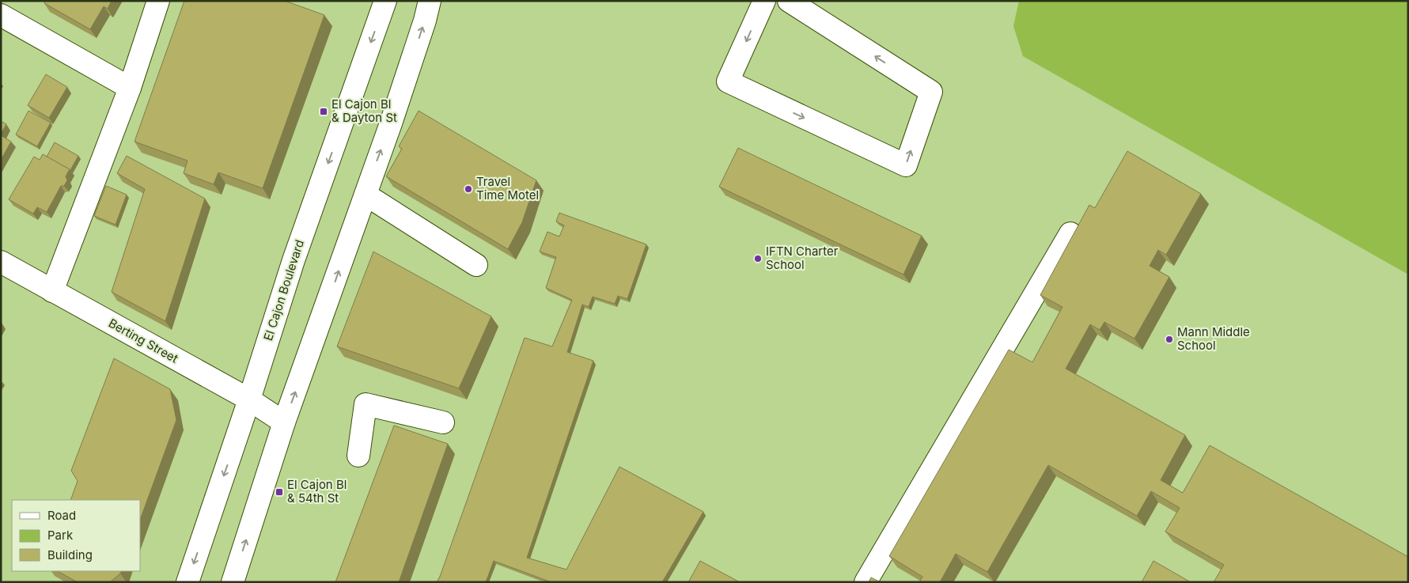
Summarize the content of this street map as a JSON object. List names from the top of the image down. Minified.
{"streets":{"main road":["El Cajon Boulevard","Berting Street"]},"crossings":[["El Cajon Boulevard","Berting Street"]],"places":{"transit":["El Cajon Bl & Dayton St","El Cajon Bl & 54th St"],"other":["Travel Time Motel","IFTN Charter School","Mann Middle School"]},"legend":["Road","Park","Building"]}
